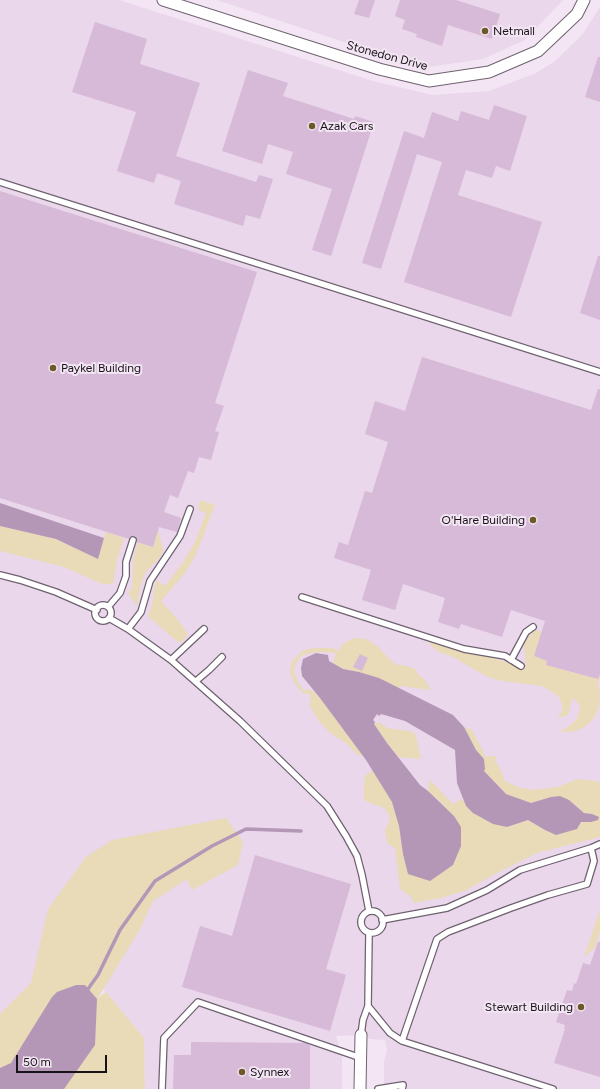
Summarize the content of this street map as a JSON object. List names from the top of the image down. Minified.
{"streets":{"street":["Stonedon Drive"]},"places":["Netmall","Azak Cars","Paykel Building","O'Hare Building","Stewart Building","Synnex"],"scale_bar":"50 m"}
